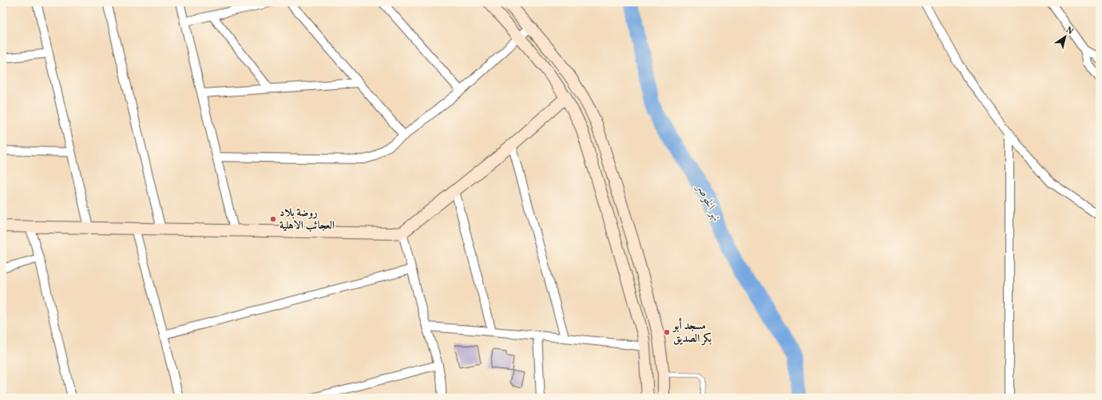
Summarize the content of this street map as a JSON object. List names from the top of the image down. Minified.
{"water":["نهر الخوصر"],"places":["روضة بلاد العجائب الاهلية","مسجد أبو بكر الصديق"],"north":"top right"}
